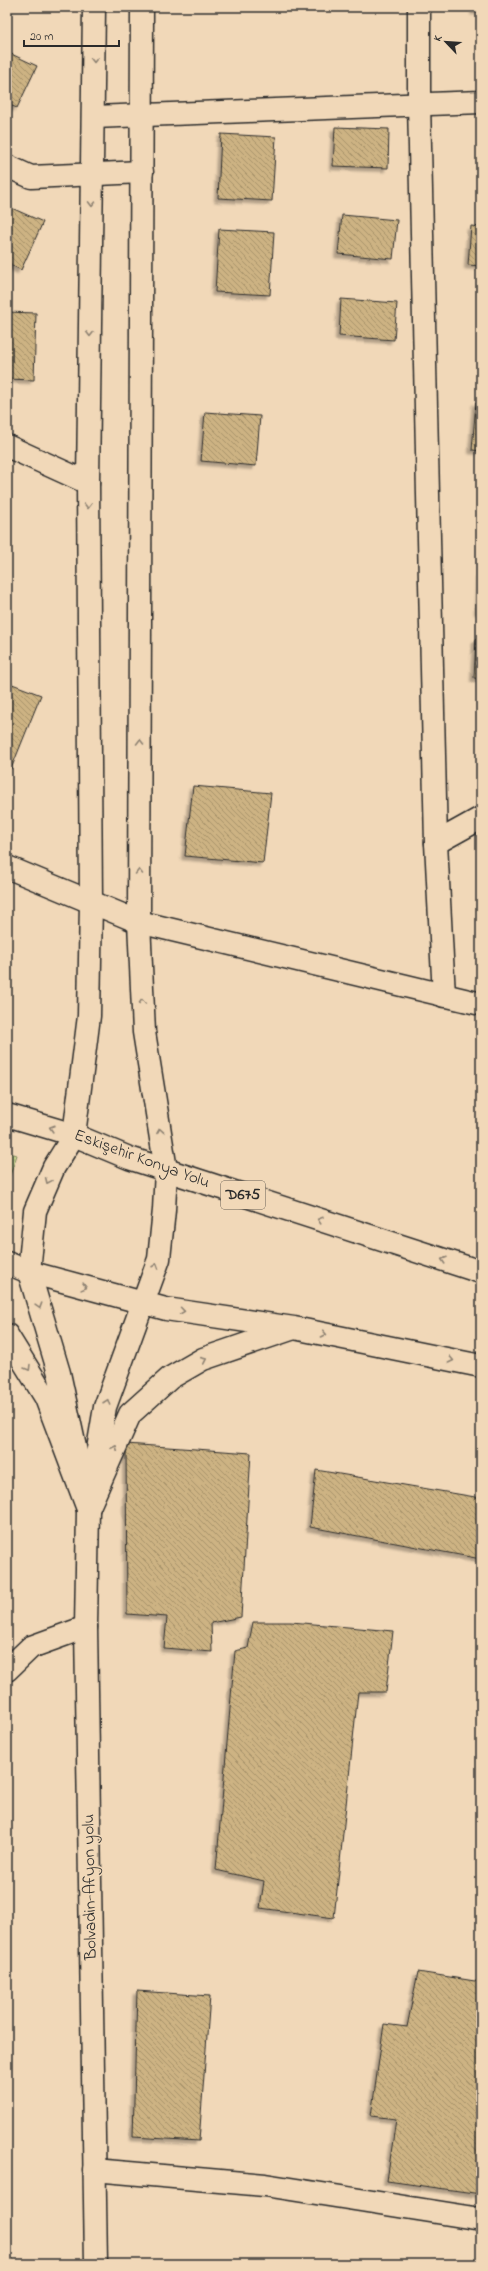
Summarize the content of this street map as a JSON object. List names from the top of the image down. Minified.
{"streets":{"main road":["Eskişehir Konya Yolu","D675","Bolvadin-Afyon yolu"]},"scale_bar":"20 m","north":"top left"}
